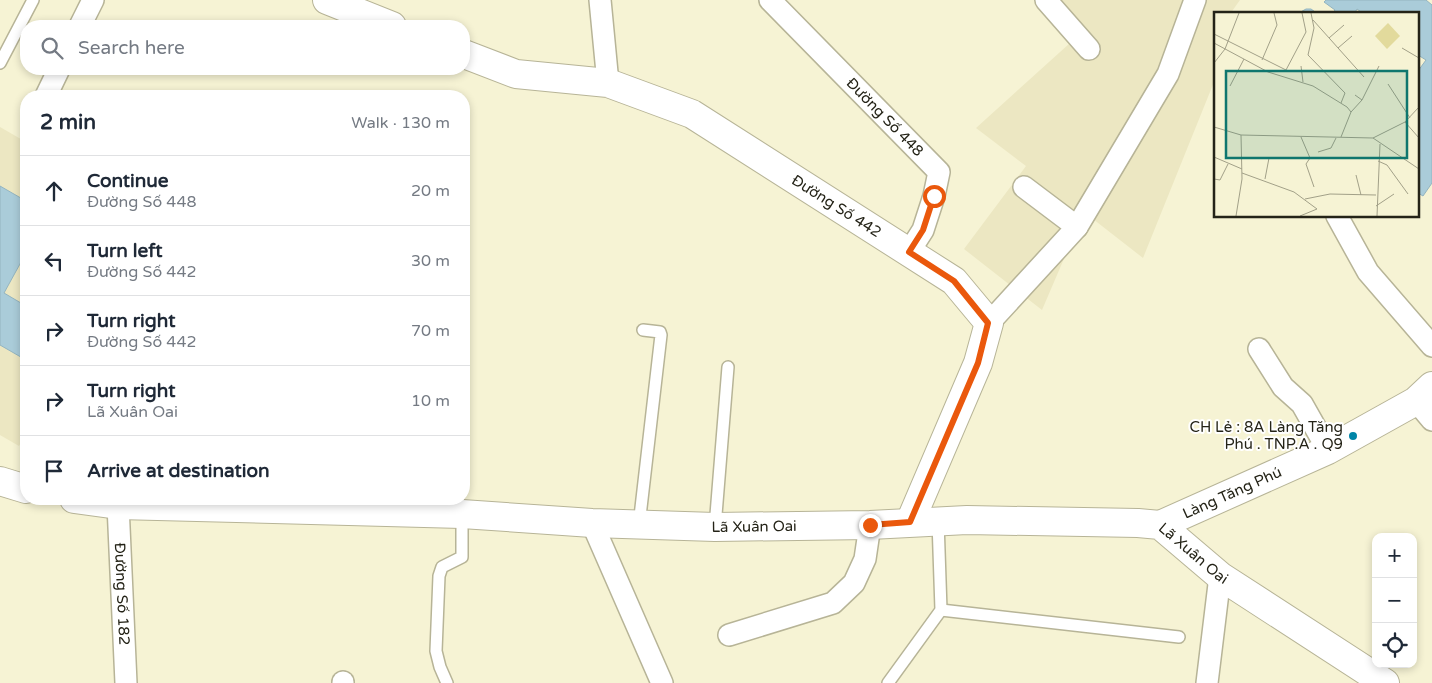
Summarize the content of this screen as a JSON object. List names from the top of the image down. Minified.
{"streets":{"main road":["Đường Số 442","Làng Tăng Phú","Lã Xuân Oai"],"street":["Đường Số 448","Đường Số 182"]},"crossings":[["Đường Số 448","Đường Số 442"],["Làng Tăng Phú","Lã Xuân Oai"],["Lã Xuân Oai","Đường Số 182"]],"places":["CH Lẻ : 8A Làng Tăng Phú . TNP.A . Q9"],"page":{"search":"Search here","heading":["2 min","Walk · 130 m"],"list":[["Continue","Đường Số 448","20 m"],["Turn left","Đường Số 442","30 m"],["Turn right","Đường Số 442","70 m"],["Turn right","Lã Xuân Oai","10 m"],"Arrive at destination"],"map_buttons":["+","−"]}}
